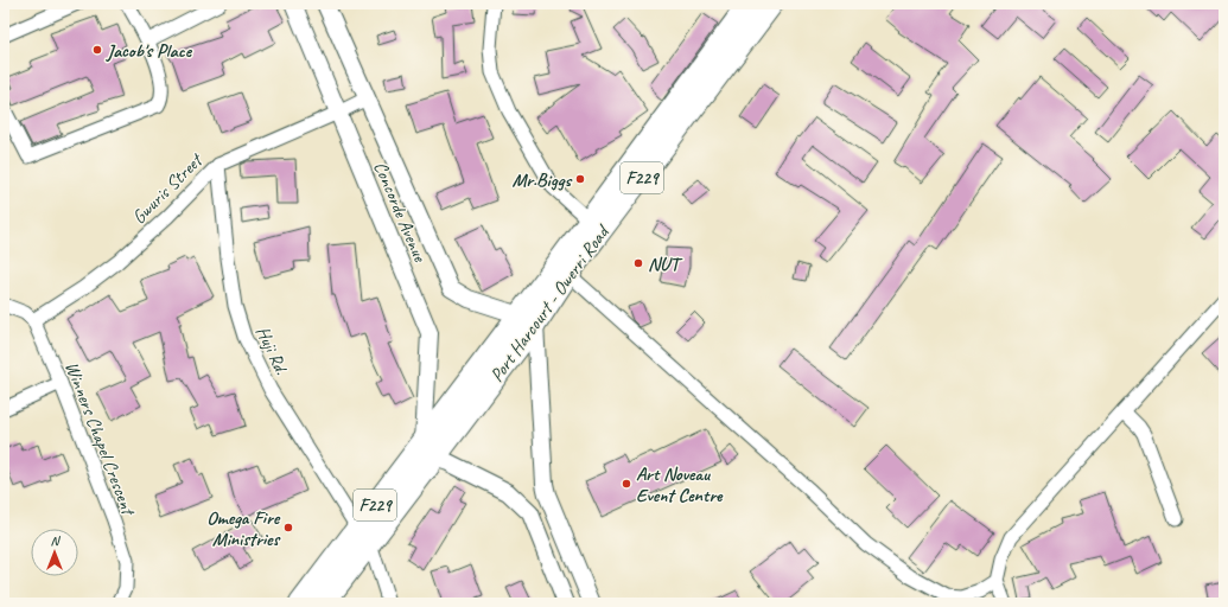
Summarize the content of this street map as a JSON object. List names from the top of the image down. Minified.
{"streets":{"main road":["F229","Port Harcourt - Owerri Road"],"street":["Gwuris Street","Concorde Avenue","Huji Rd.","Winners Chapel Crescent"]},"crossings":[["Gwuris Street","Concorde Avenue"],["Gwuris Street","Huji Rd."],["Gwuris Street","Winners Chapel Crescent"],["Concorde Avenue","Port Harcourt - Owerri Road"],["Port Harcourt - Owerri Road","Huji Rd."]],"places":["Jacob's Place","Mr.Biggs","NUT","Art Noveau Event Centre","Omega Fire Ministries"],"north":"top"}
